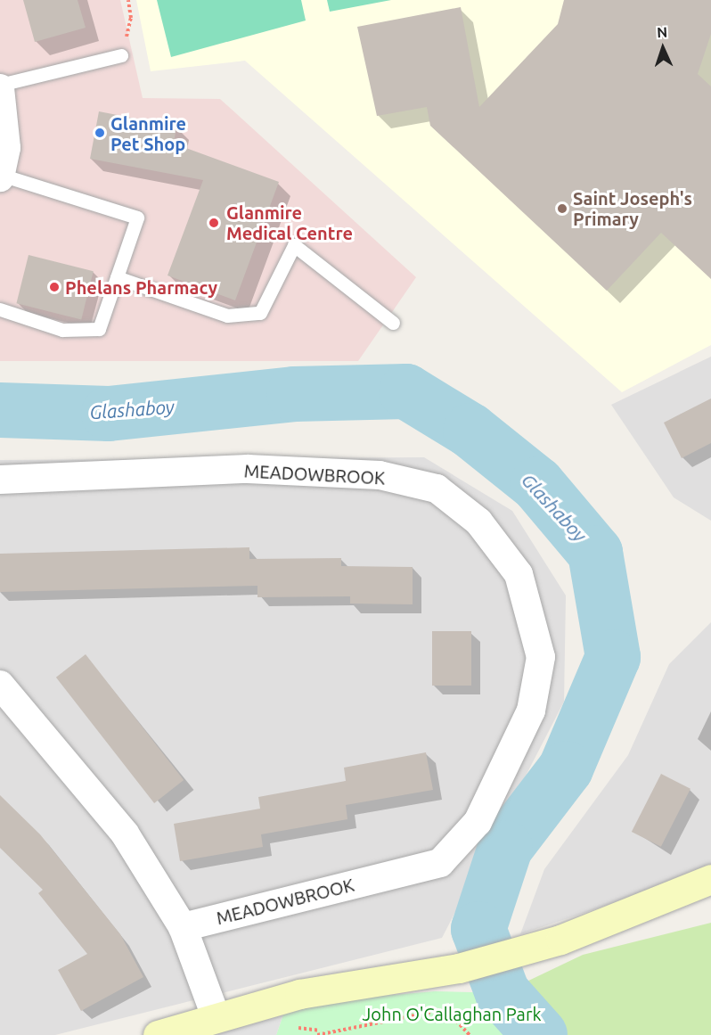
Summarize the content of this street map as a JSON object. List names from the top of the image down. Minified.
{"streets":{"street":["MEADOWBROOK"]},"water":["Glashaboy"],"parks":["John O'Callaghan Park"],"places":["Glanmire Pet Shop","Saint Joseph's Primary","Glanmire Medical Centre","Phelans Pharmacy"],"north":"top"}
